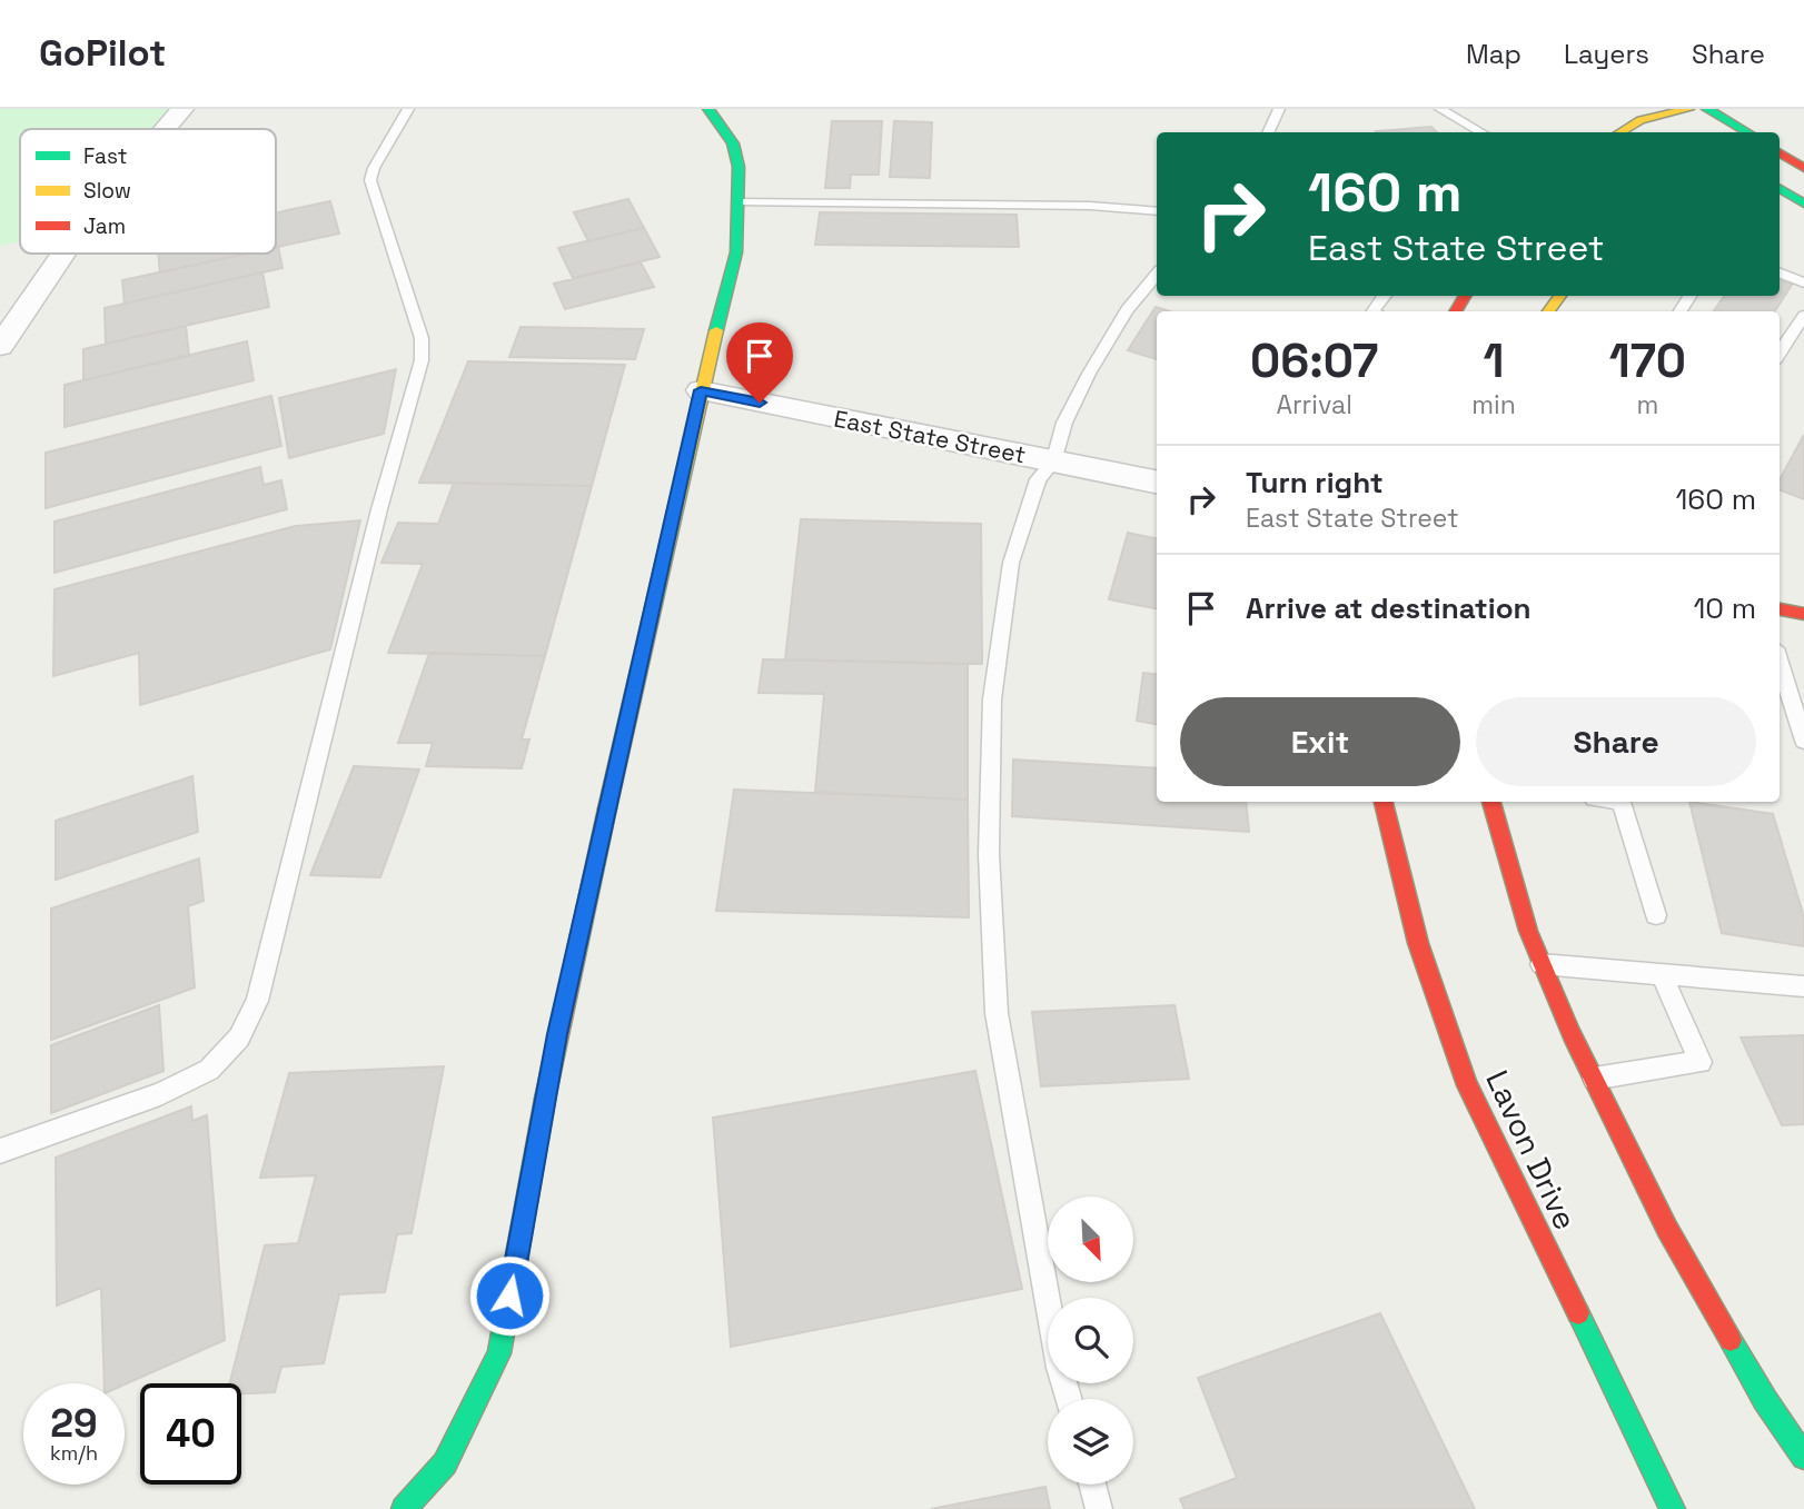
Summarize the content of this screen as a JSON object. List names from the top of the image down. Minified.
{"streets":{"street":["East State Street","Lavon Drive"]},"legend":["Fast","Slow","Jam"],"north":"bottom right","page":{"header":"GoPilot","nav":["Map","Layers","Share"],"turn":["160 m","East State Street"],"eta":["06:07","Arrival","1","min","170","m"],"list":[{"name":"Turn right","note":"East State Street","value":"160 m"},{"name":"Arrive at destination","value":"10 m"}],"buttons":["Exit","Share"],"speed":"29 km/h","limit":"40"}}
